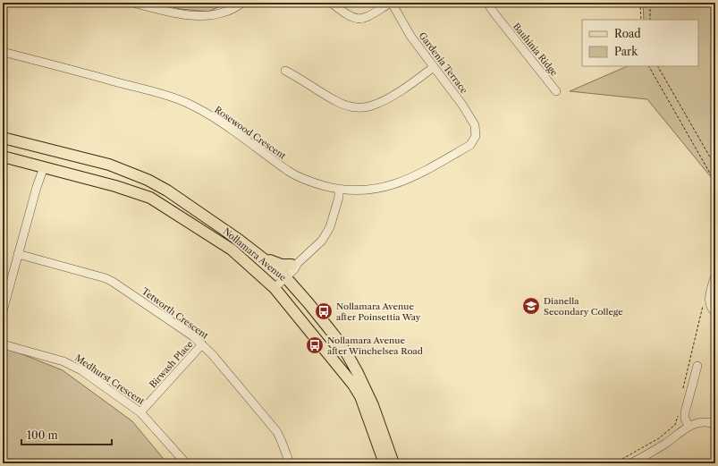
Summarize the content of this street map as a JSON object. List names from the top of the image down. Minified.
{"streets":{"main road":["Nollamara Avenue"],"street":["Bauhinia Ridge","Gardenia Terrace","Rosewood Crescent","Tetworth Crescent","Birwash Place","Medhurst Crescent"]},"crossings":[["Gardenia Terrace","Rosewood Crescent"],["Tetworth Crescent","Birwash Place"],["Birwash Place","Medhurst Crescent"]],"places":{"school or university":["Dianella Secondary College"],"bus stop":["Nollamara Avenue after Poinsettia Way","Nollamara Avenue after Winchelsea Road"]},"legend":["Road","Park"],"scale_bar":"100 m"}
